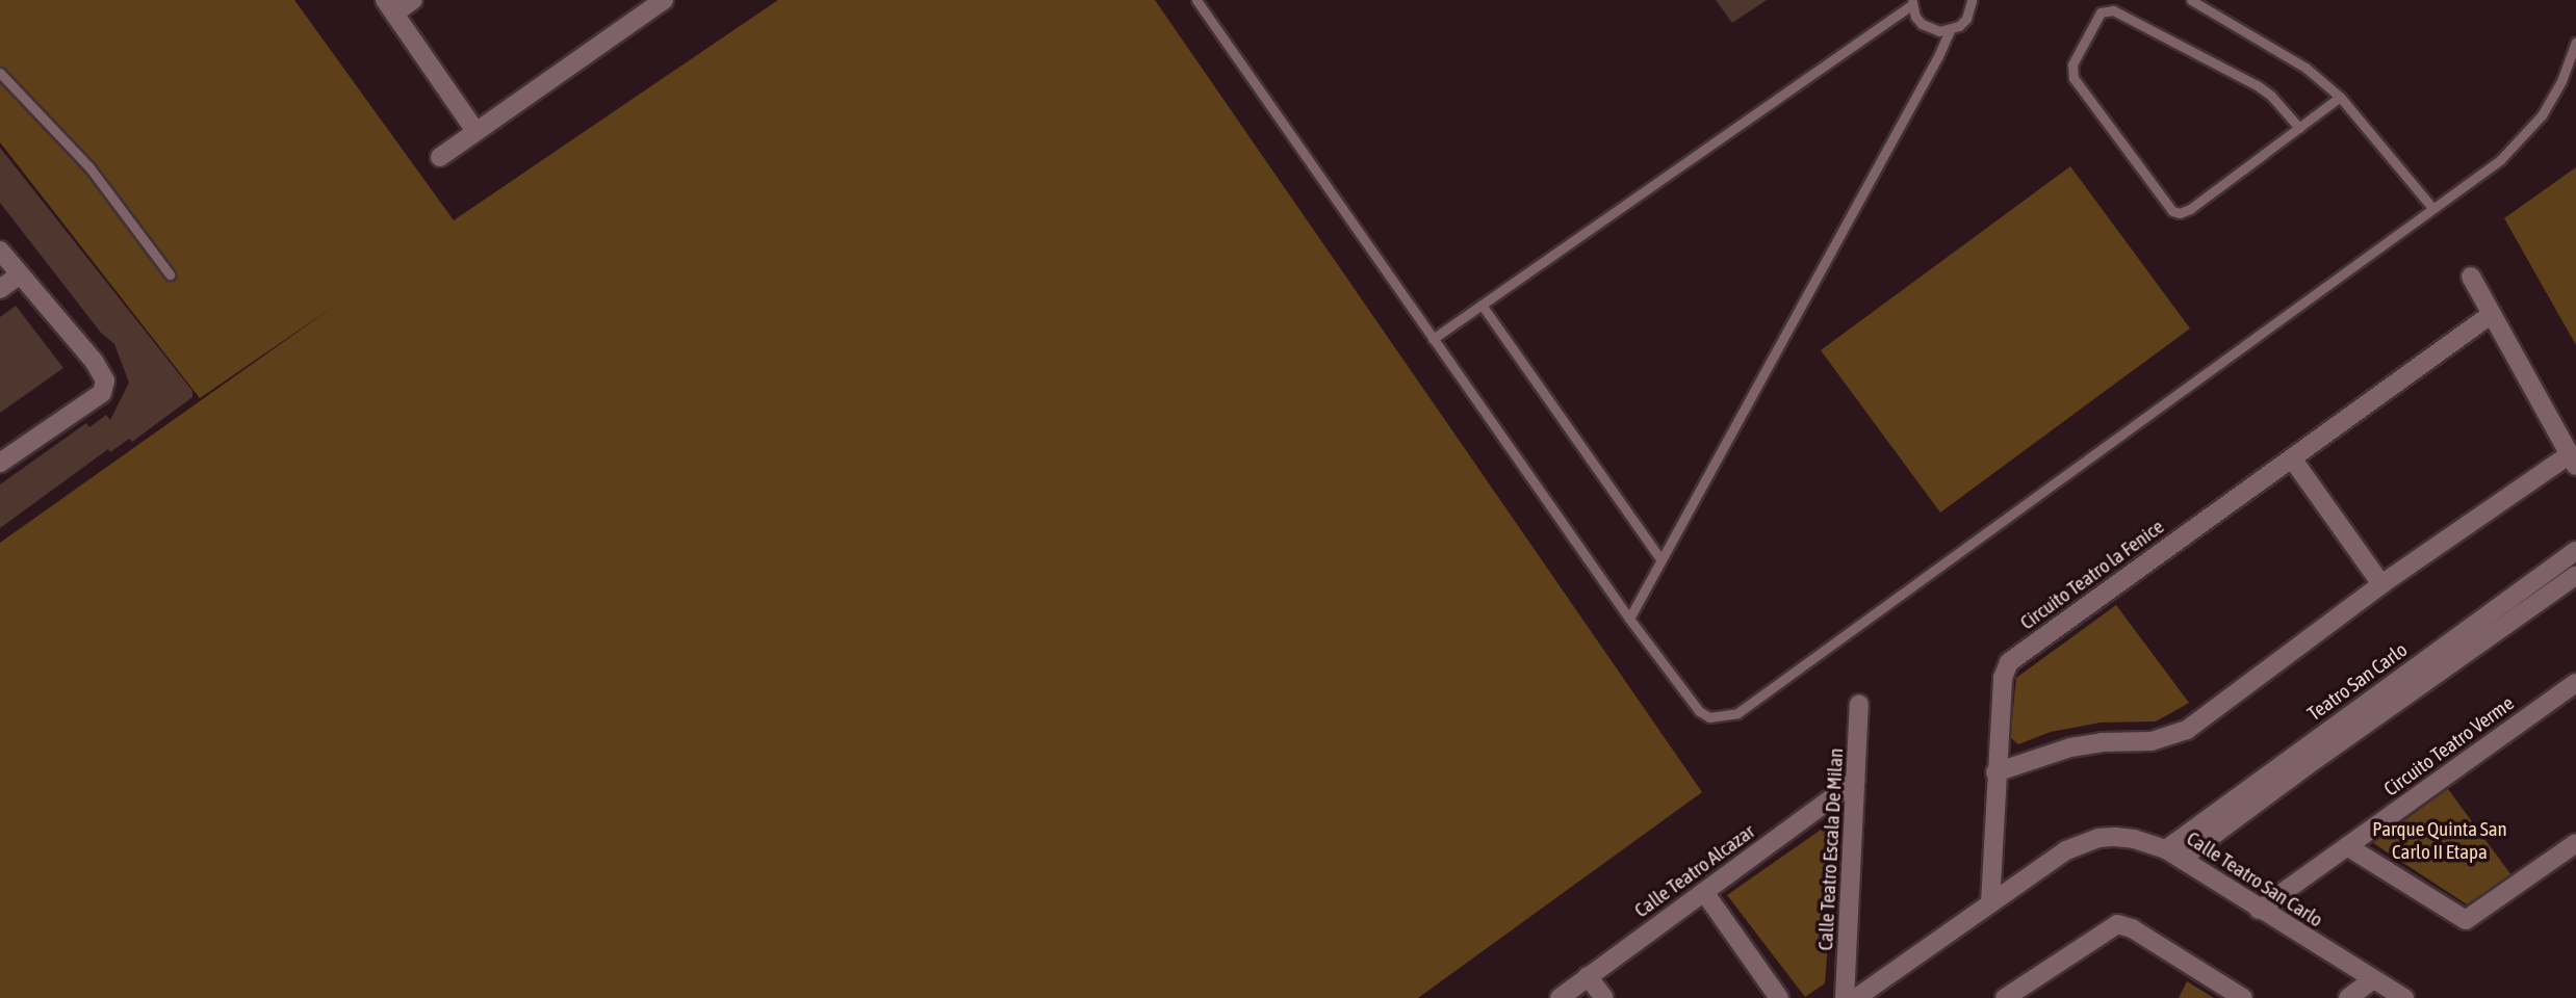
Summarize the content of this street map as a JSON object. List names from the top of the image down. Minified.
{"streets":{"street":["Circuito Teatro la Fenice","Teatro San Carlo","Circuito Teatro Verme","Calle Teatro Escala De Milan","Calle Teatro Alcazar","Calle Teatro San Carlo"]},"crossings":[["Circuito Teatro la Fenice","Calle Teatro San Carlo"],["Teatro San Carlo","Calle Teatro San Carlo"],["Circuito Teatro Verme","Calle Teatro San Carlo"],["Calle Teatro Escala De Milan","Calle Teatro Alcazar"]],"parks":["Parque Quinta San Carlo II Etapa"]}
